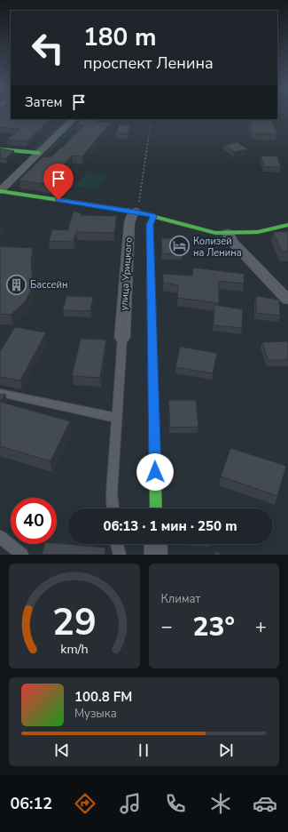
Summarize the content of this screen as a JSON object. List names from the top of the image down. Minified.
{"streets":{"street":["улица Урицкого"]},"places":{"hotel":["Колизей на Ленина"],"building":["Бассейн"]},"page":{"turn":["180 m","проспект Ленина"],"then":"Затем","limit":"40","trip":"06:13 · 1 мин · 250 m","tile":"Климат","heat":["−","23°","+"],"song":["100.8 FM","Музыка"],"tabs":"06:12","gauge":["29","km/h"]}}
